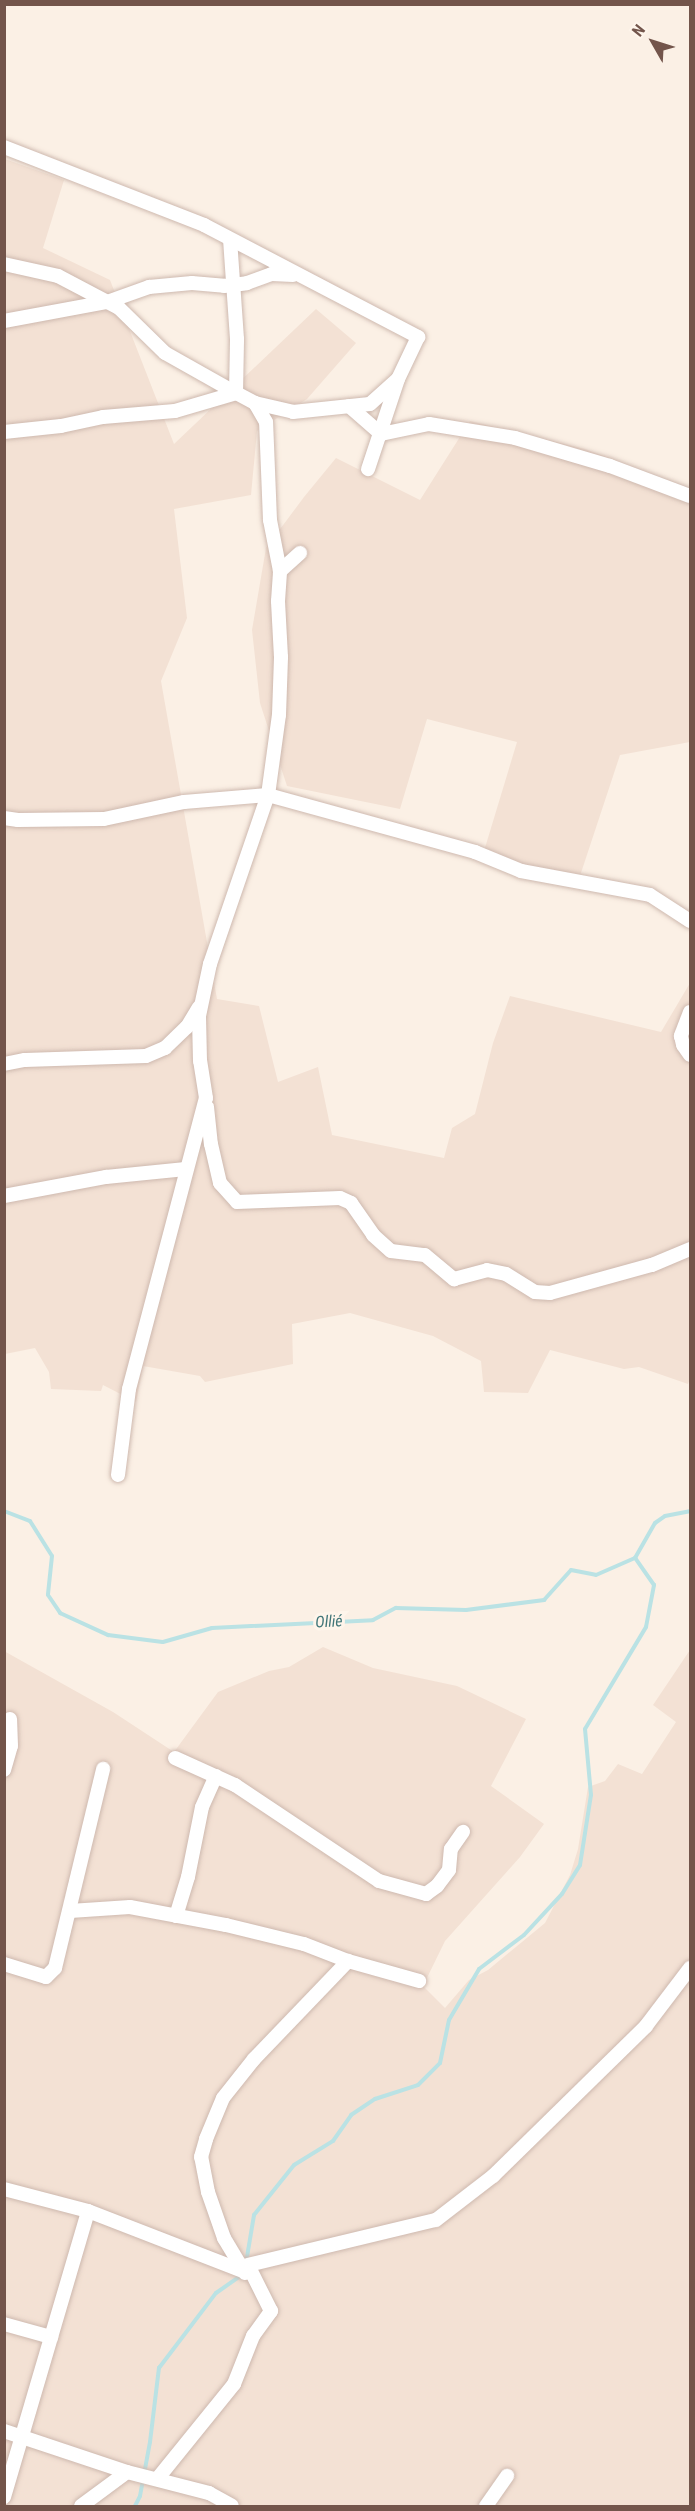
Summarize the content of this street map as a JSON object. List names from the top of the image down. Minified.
{"water":["Ollié"],"north":"top left"}
